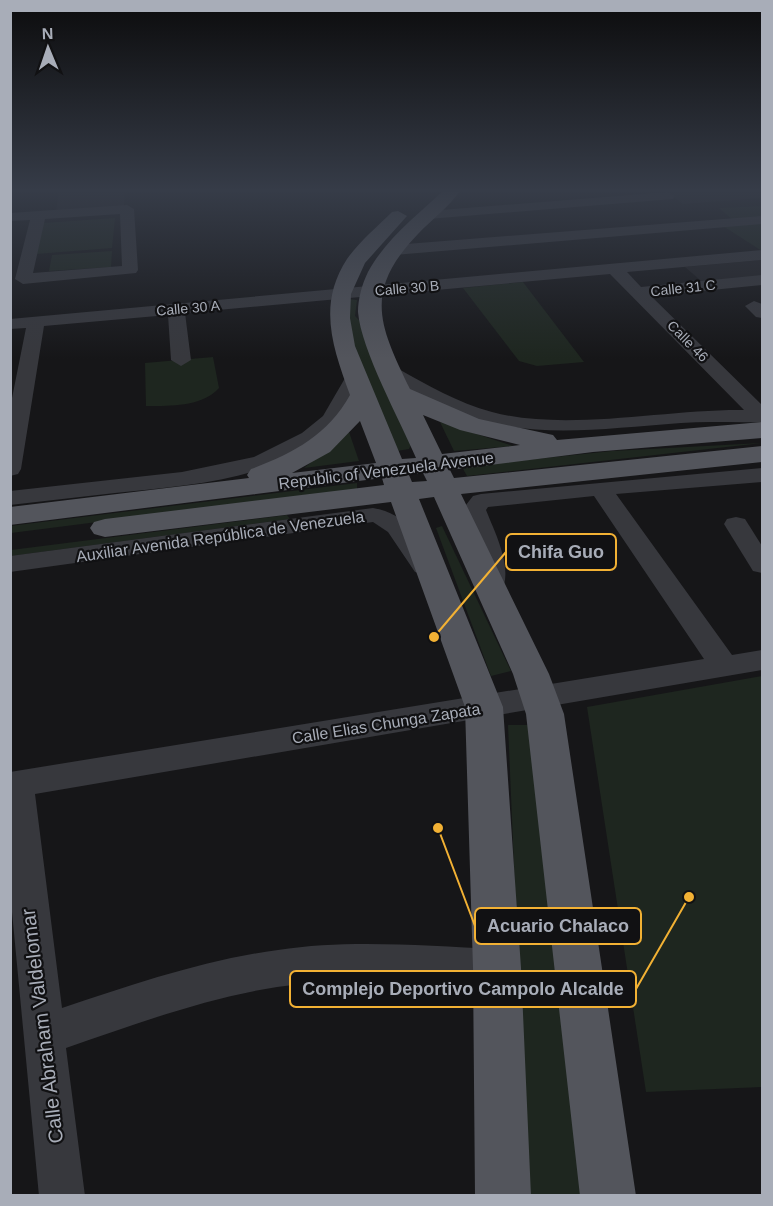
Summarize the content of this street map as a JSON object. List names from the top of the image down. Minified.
{"streets":{"main road":["Republic of Venezuela Avenue"],"street":["Calle 30 B","Calle 31 C","Calle 30 A","Calle 46","Auxiliar Avenida República de Venezuela","Calle Elias Chunga Zapata","Calle Abraham Valdelomar"]},"crossings":[["Calle 30 B","Calle 30 A"],["Calle 30 B","Calle 46"],["Calle 31 C","Calle 46"],["Calle 46","Republic of Venezuela Avenue"],["Calle Elias Chunga Zapata","Calle Abraham Valdelomar"]],"places":["Chifa Guo","Acuario Chalaco","Complejo Deportivo Campolo Alcalde"],"north":"top"}
